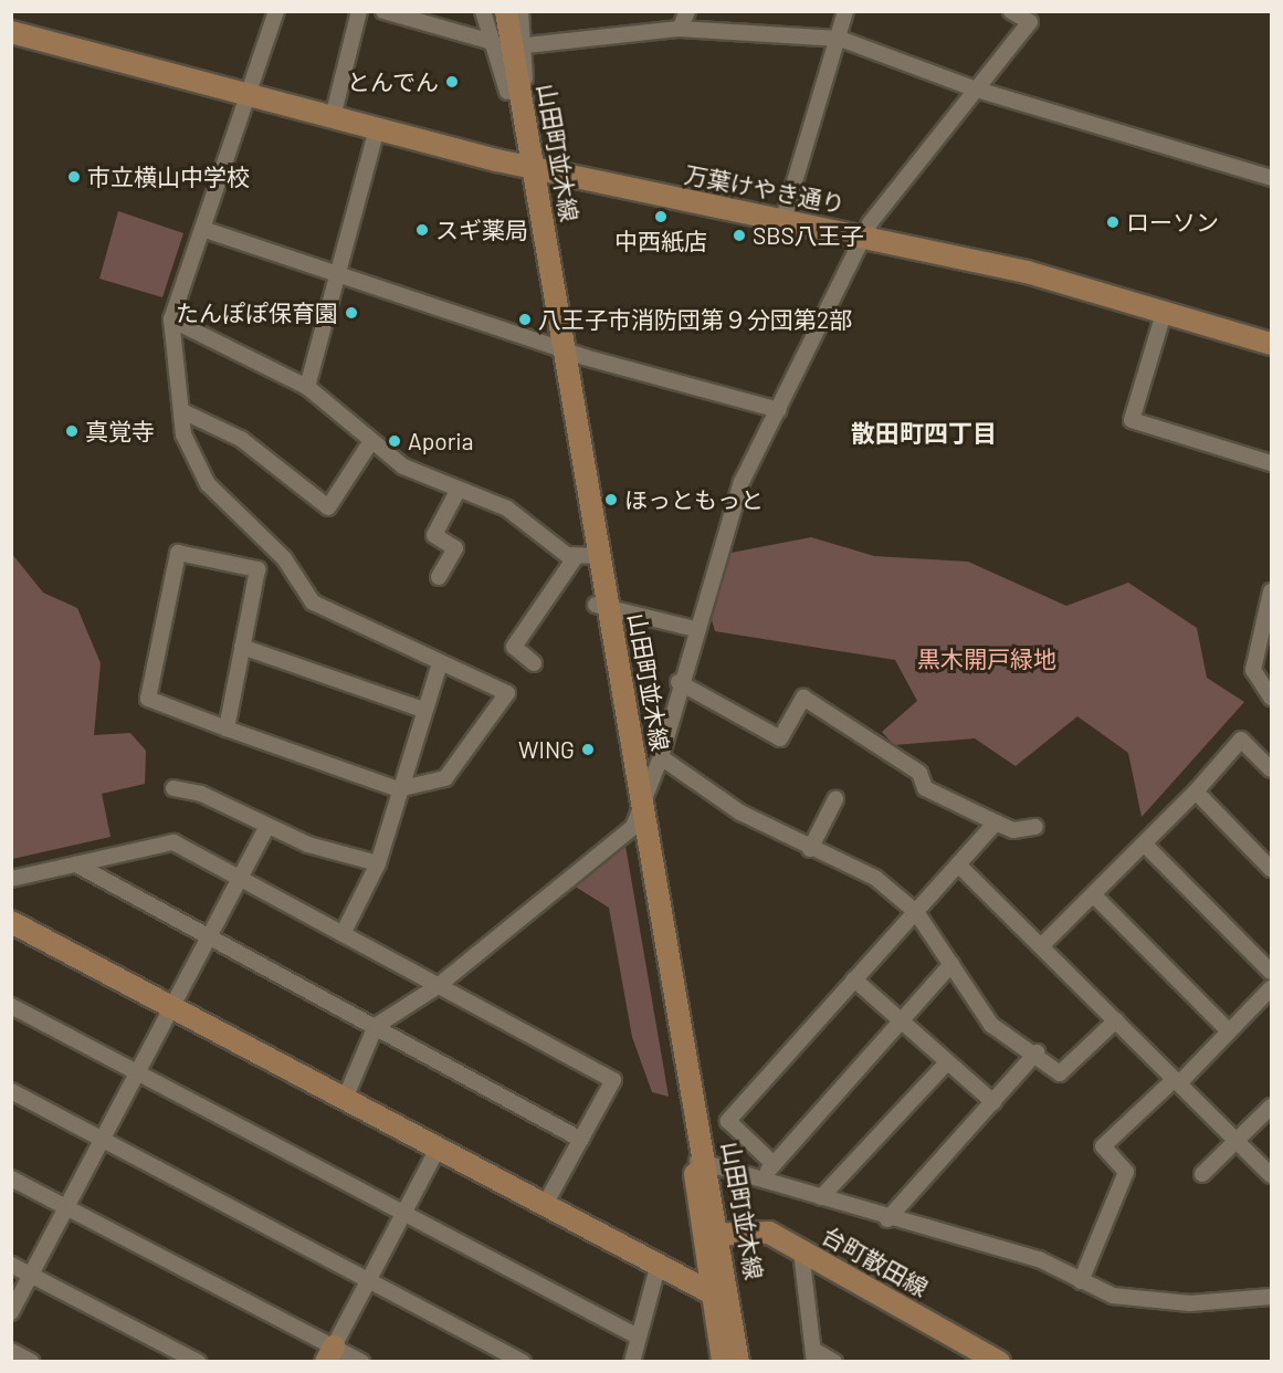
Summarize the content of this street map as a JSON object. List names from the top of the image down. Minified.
{"streets":{"street":["山田町並木線","万葉けやき通り","台町散田線"]},"crossings":[["山田町並木線","万葉けやき通り"],["山田町並木線","台町散田線"]],"districts":["散田町四丁目"],"parks":["黒木開戸緑地"],"places":["とんでん","市立横山中学校","中西紙店","ローソン","スギ薬局","SBS八王子","たんぽぽ保育園","八王子市消防団第９分団第2部","真覚寺","Aporia","ほっともっと","WING"]}
